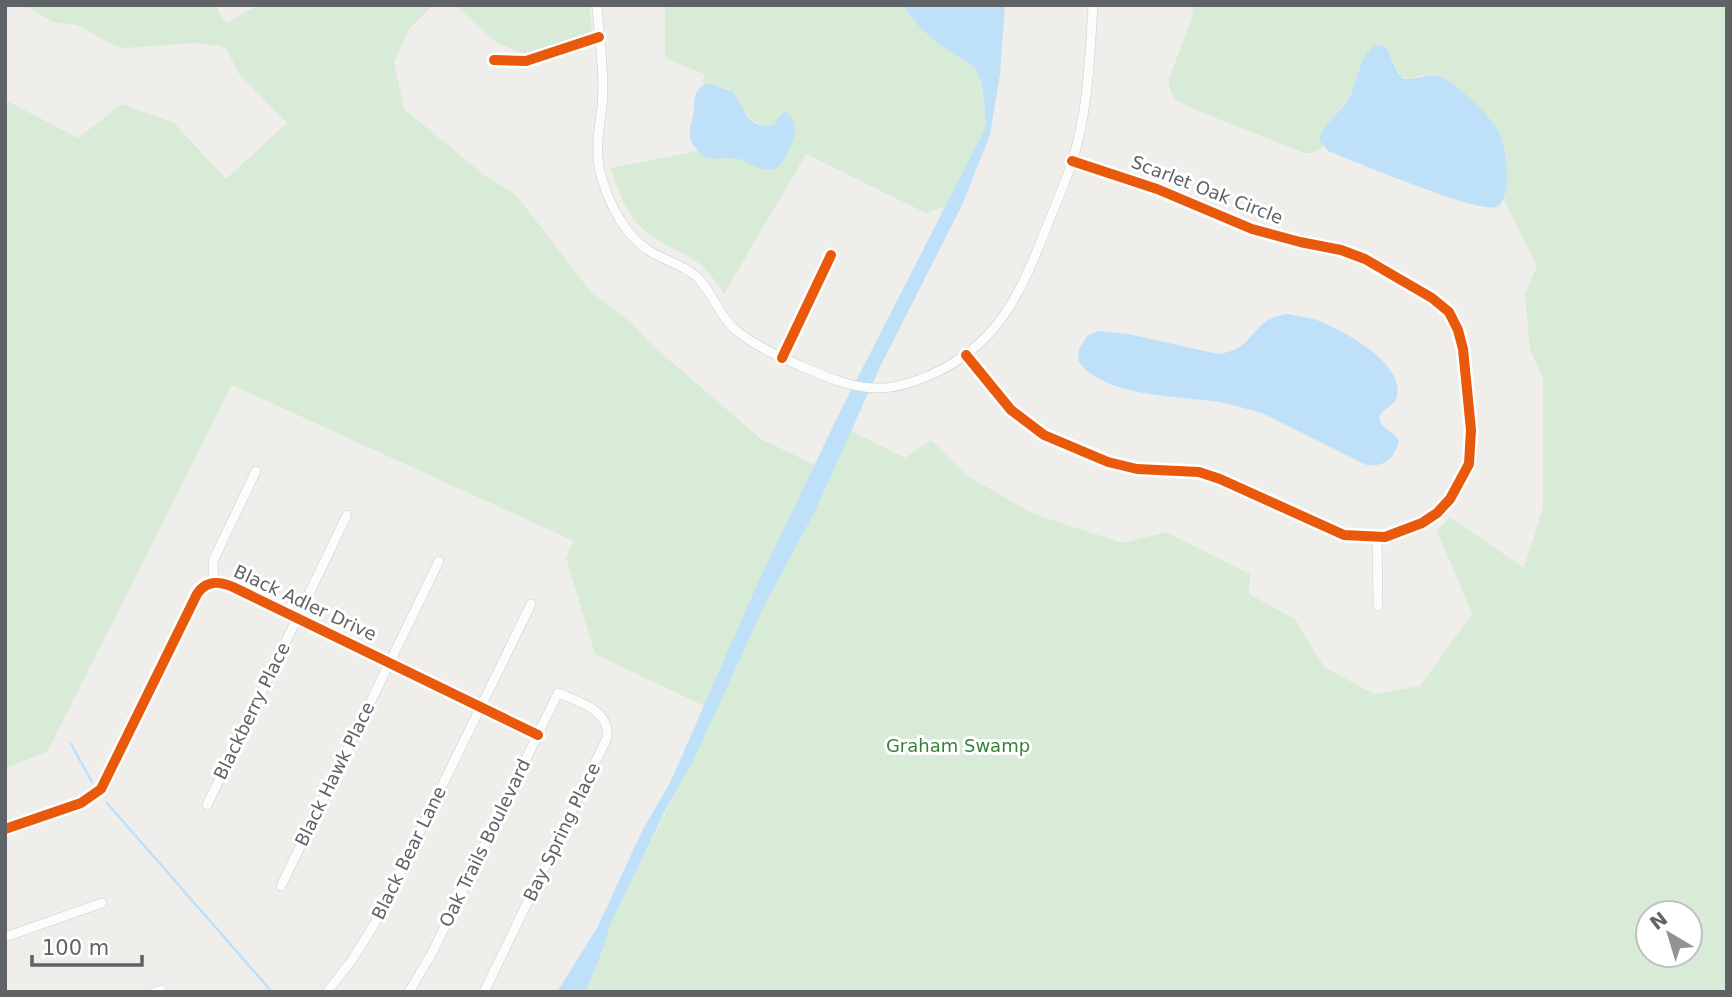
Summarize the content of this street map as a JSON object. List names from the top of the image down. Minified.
{"streets":{"street":["Scarlet Oak Circle","Black Adler Drive","Blackberry Place","Black Hawk Place","Bay Spring Place","Oak Trails Boulevard","Black Bear Lane"]},"crossings":[["Black Adler Drive","Blackberry Place"],["Black Adler Drive","Black Hawk Place"],["Black Adler Drive","Oak Trails Boulevard"],["Black Adler Drive","Black Bear Lane"],["Bay Spring Place","Oak Trails Boulevard"]],"parks":["Graham Swamp"],"scale_bar":"100 m","north":"top left"}
